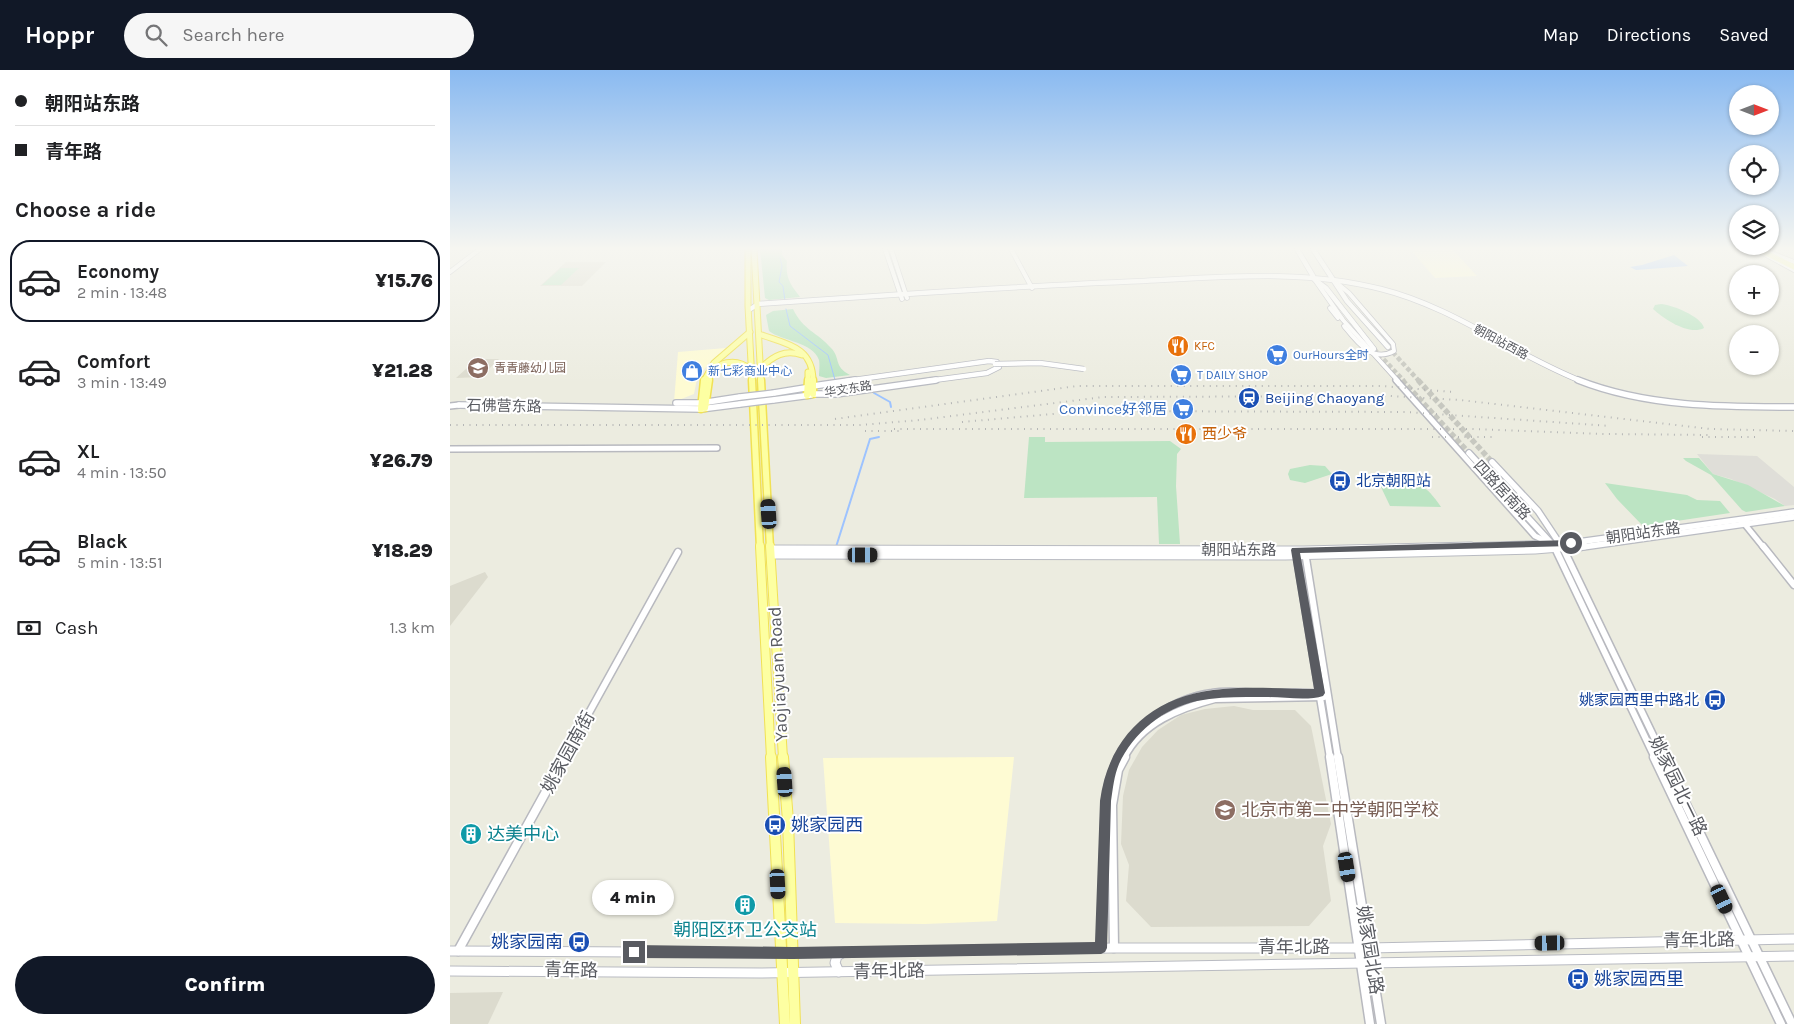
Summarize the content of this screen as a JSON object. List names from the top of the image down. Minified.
{"streets":{"main road":["朝阳站西路","华文东路","石佛营东路","四路居南路","朝阳站东路","Yaojiayuan Road","青年北路","青年路"],"street":["姚家园南街","姚家园北一路","姚家园北路"]},"crossings":[["朝阳站西路","Yaojiayuan Road"],["华文东路","石佛营东路"],["四路居南路","朝阳站东路"],["四路居南路","姚家园北一路"],["朝阳站东路","Yaojiayuan Road"],["朝阳站东路","姚家园北一路"],["朝阳站东路","姚家园北路"],["Yaojiayuan Road","青年北路"],["Yaojiayuan Road","青年路"],["姚家园南街","青年路"],["姚家园北一路","青年北路"],["青年北路","姚家园北路"],["青年北路","青年路"]],"places":{"restaurant":["KFC","西少爷"],"supermarket":["OurHours全时","T DAILY SHOP","Convince好邻居"],"school or university":["青青藤幼儿园","北京市第二中学朝阳学校"],"shop":["新七彩商业中心"],"station":["Beijing Chaoyang"],"bus stop":["北京朝阳站","姚家园西里中路北","姚家园西","姚家园南","姚家园西里"],"building":["达美中心","朝阳区环卫公交站"]},"north":"right","page":{"header":"Hoppr","search":"Search here","nav":["Map","Directions","Saved"],"banner":["朝阳站东路","青年路"],"map_buttons":["+","−"],"heading":"Choose a ride","list":[{"name":"Economy","note":"2 min · 13:48","value":"¥15.76"},{"name":"Comfort","note":"3 min · 13:49","value":"¥21.28"},{"name":"XL","note":"4 min · 13:50","value":"¥26.79"},{"name":"Black","note":"5 min · 13:51","value":"¥18.29"}],"pay":["Cash","1.3 km"],"bubble":"4 min","buttons":"Confirm"}}
